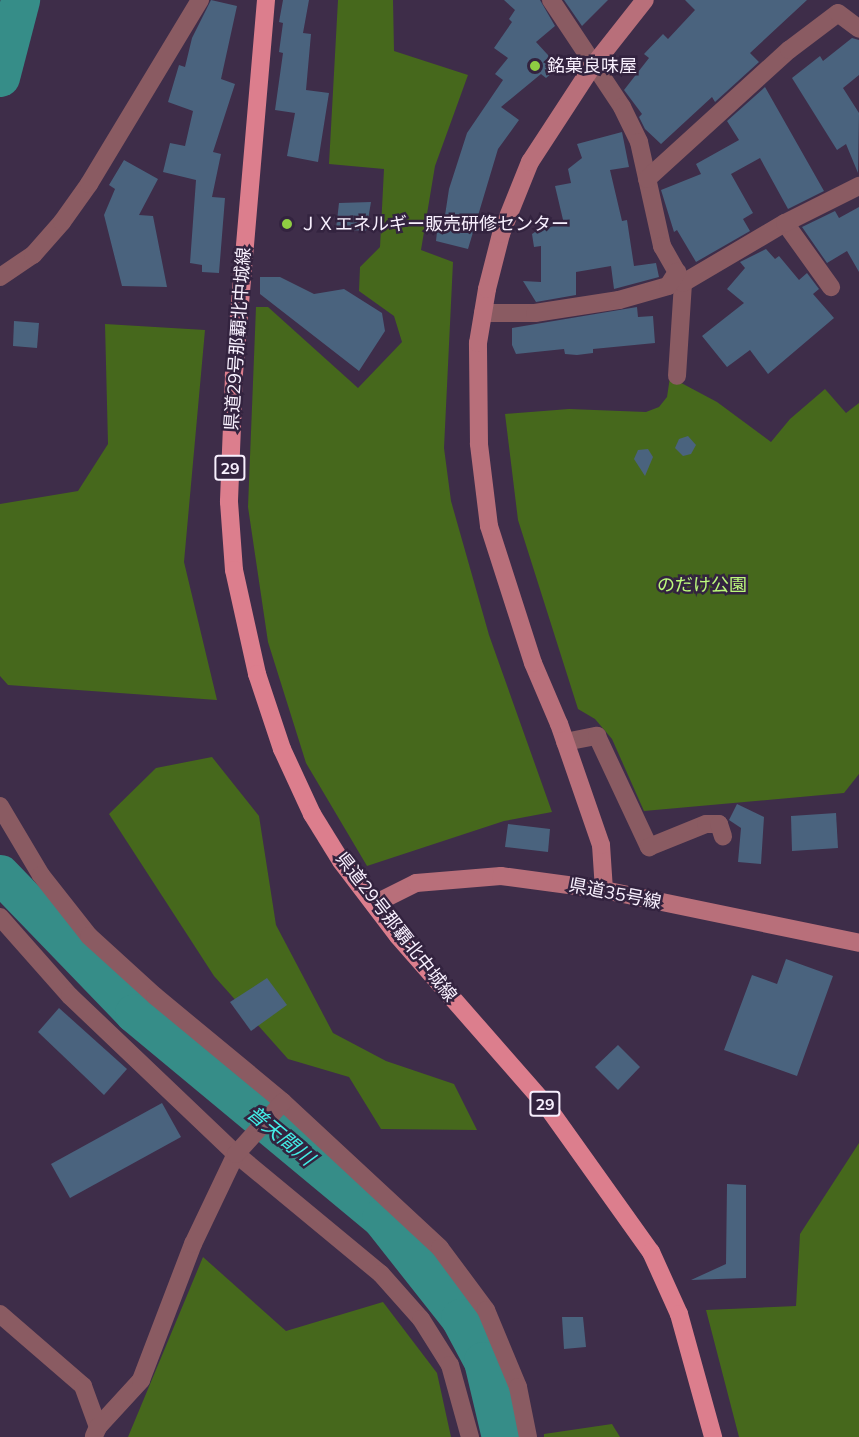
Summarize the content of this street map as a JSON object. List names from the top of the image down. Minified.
{"streets":{"main road":["県道29号那覇北中城線","29"],"street":["県道35号線"]},"crossings":[["県道29号那覇北中城線","県道35号線"]],"water":["普天間川"],"parks":["のだけ公園"],"places":["銘菓良味屋","ＪＸエネルギー販売研修センター"]}
